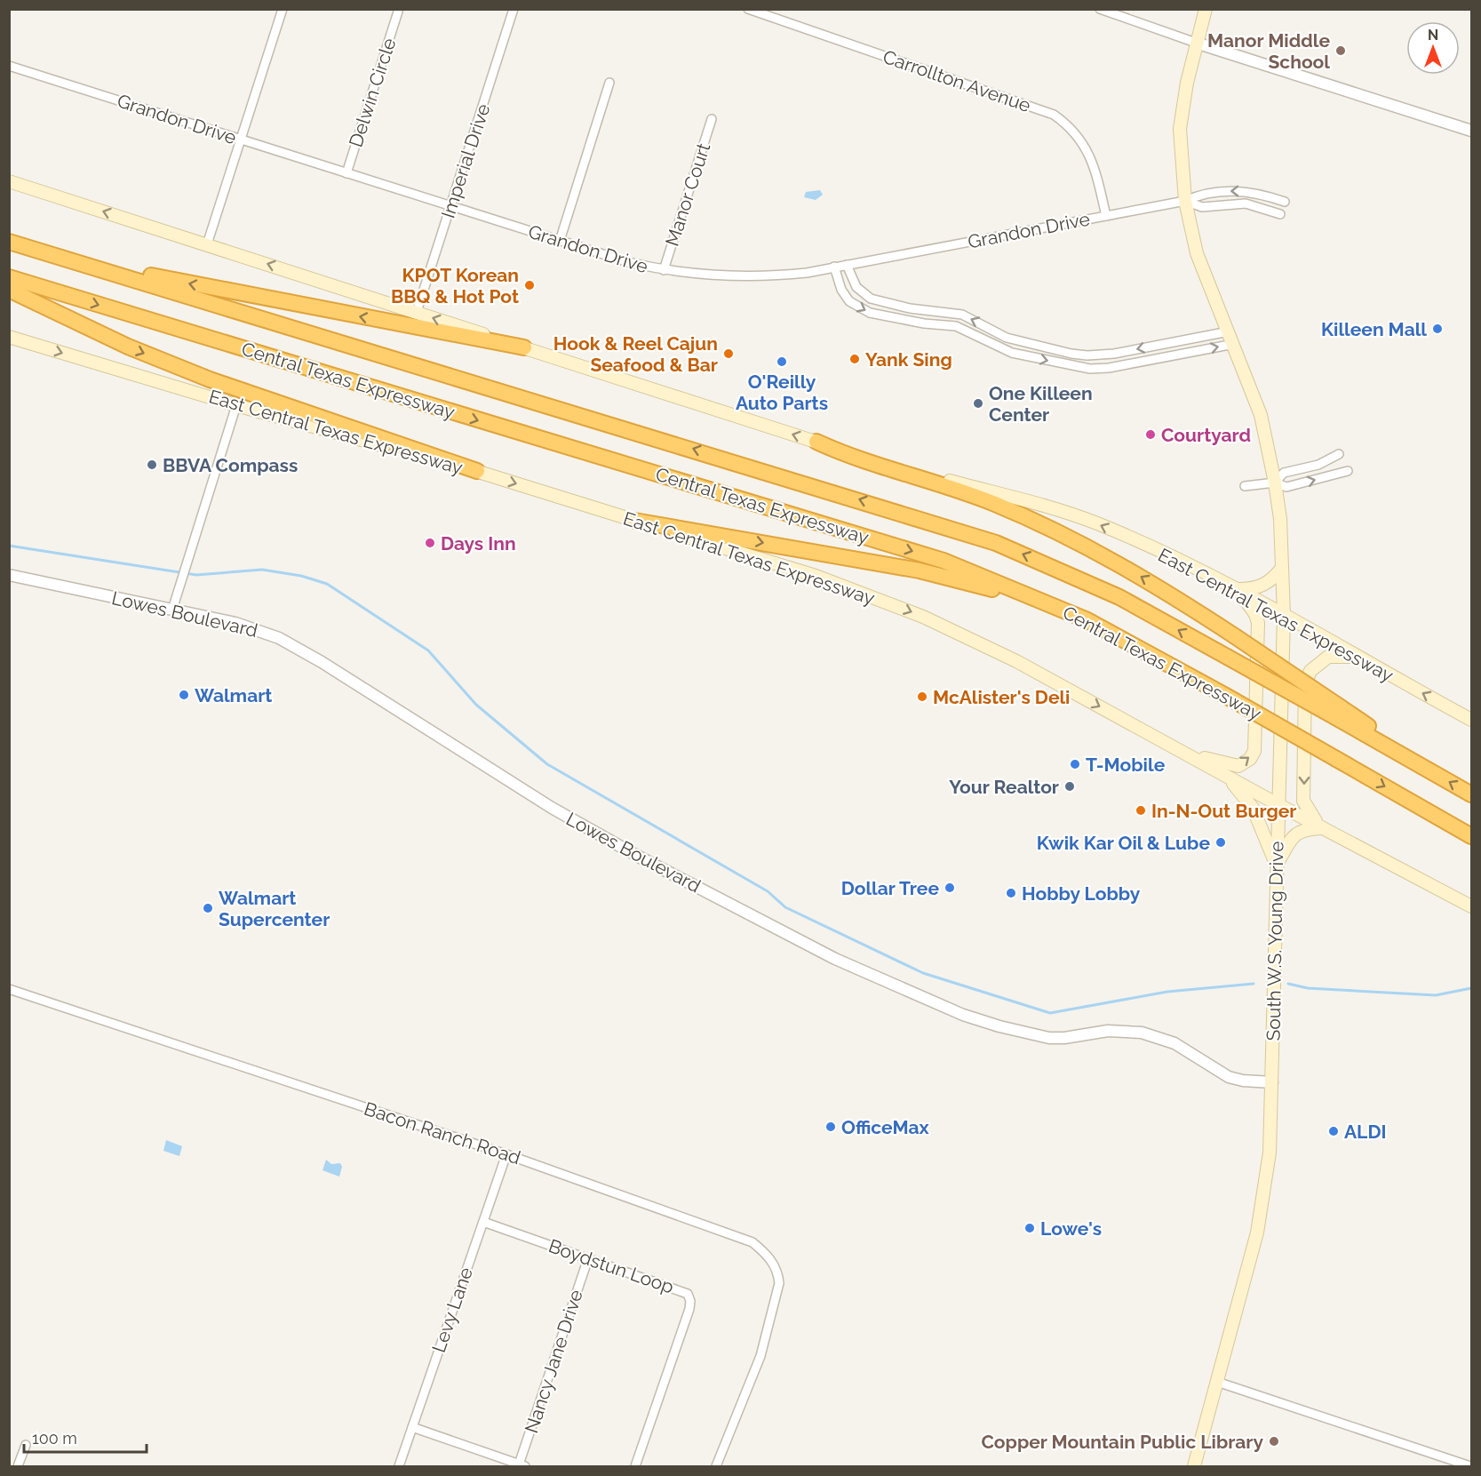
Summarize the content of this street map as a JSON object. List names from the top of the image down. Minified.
{"streets":{"highway":["Central Texas Expressway"],"main road":["East Central Texas Expressway","South W.S. Young Drive"],"street":["Carrollton Avenue","Delwin Circle","Grandon Drive","Imperial Drive","Manor Court","Lowes Boulevard","Bacon Ranch Road","Boydstun Loop","Levy Lane","Nancy Jane Drive"]},"crossings":[["Carrollton Avenue","Grandon Drive"],["Delwin Circle","Grandon Drive"],["Grandon Drive","Imperial Drive"],["Grandon Drive","Manor Court"],["Grandon Drive","South W.S. Young Drive"],["Imperial Drive","East Central Texas Expressway"],["East Central Texas Expressway","South W.S. Young Drive"],["Lowes Boulevard","South W.S. Young Drive"],["Bacon Ranch Road","Levy Lane"],["Boydstun Loop","Levy Lane"],["Boydstun Loop","Nancy Jane Drive"]],"places":["Manor Middle School","KPOT Korean BBQ & Hot Pot","Killeen Mall","Hook & Reel Cajun Seafood & Bar","Yank Sing","O'Reilly Auto Parts","One Killeen Center","Courtyard","BBVA Compass","Days Inn","Walmart","McAlister's Deli","T-Mobile","Your Realtor","In-N-Out Burger","Kwik Kar Oil & Lube","Dollar Tree","Hobby Lobby","Walmart Supercenter","OfficeMax","ALDI","Lowe's","Copper Mountain Public Library"],"scale_bar":"100 m","north":"top"}
